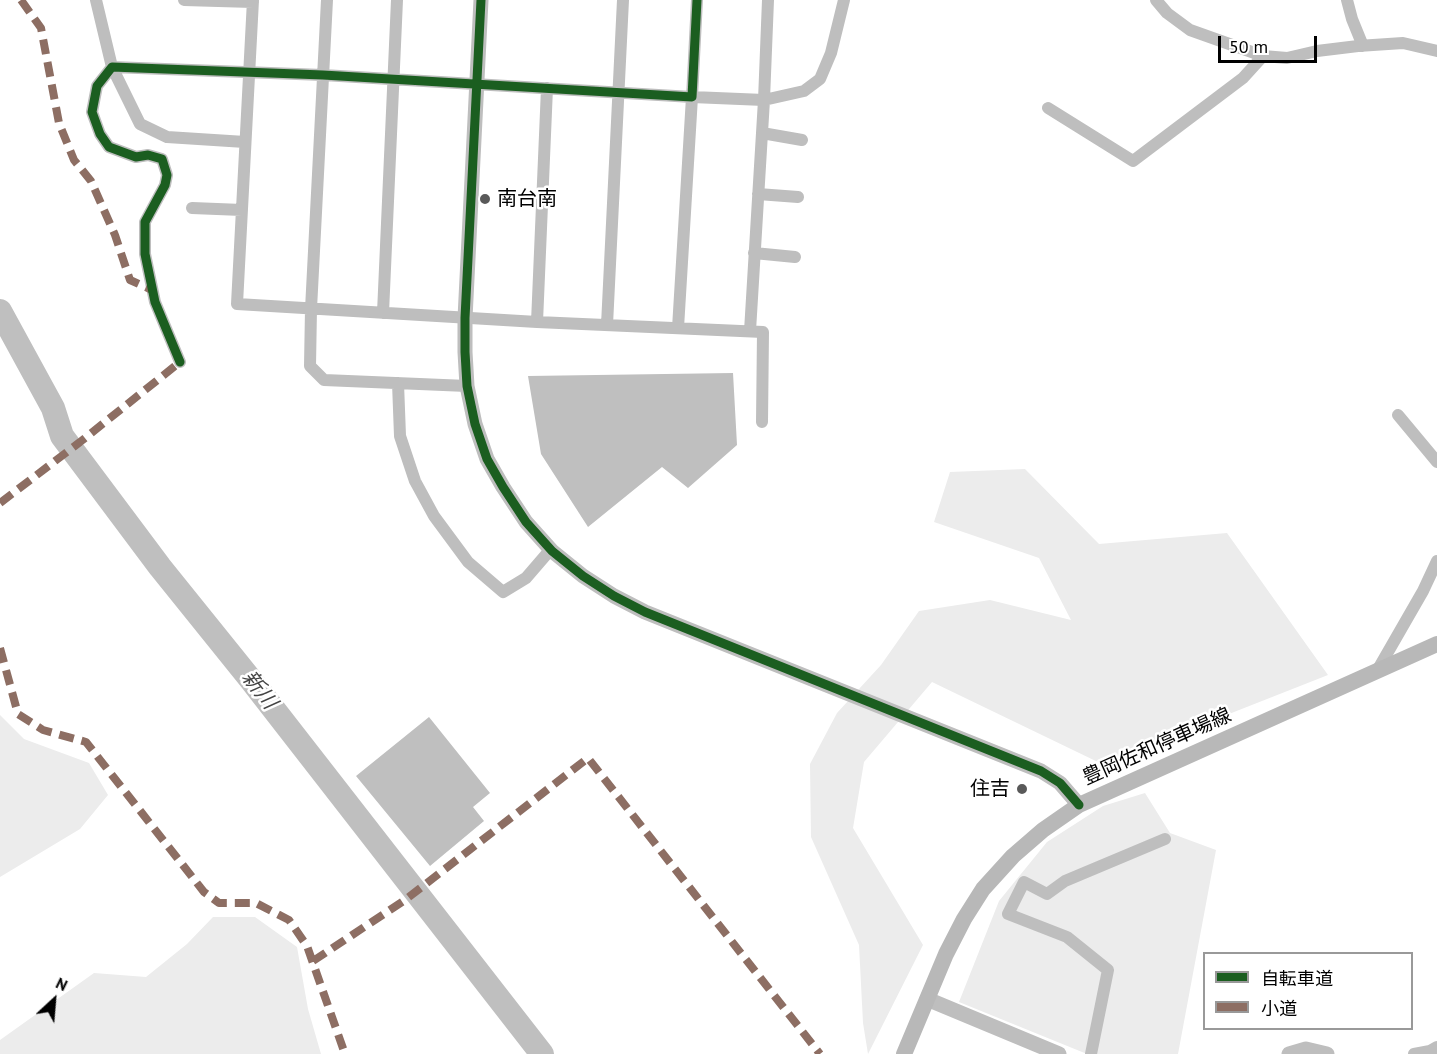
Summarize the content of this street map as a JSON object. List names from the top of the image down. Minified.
{"streets":{"main road":["豊岡佐和停車場線"]},"water":["新川"],"places":["南台南","住吉"],"legend":["自転車道","小道"],"scale_bar":"50 m","north":"top right"}
